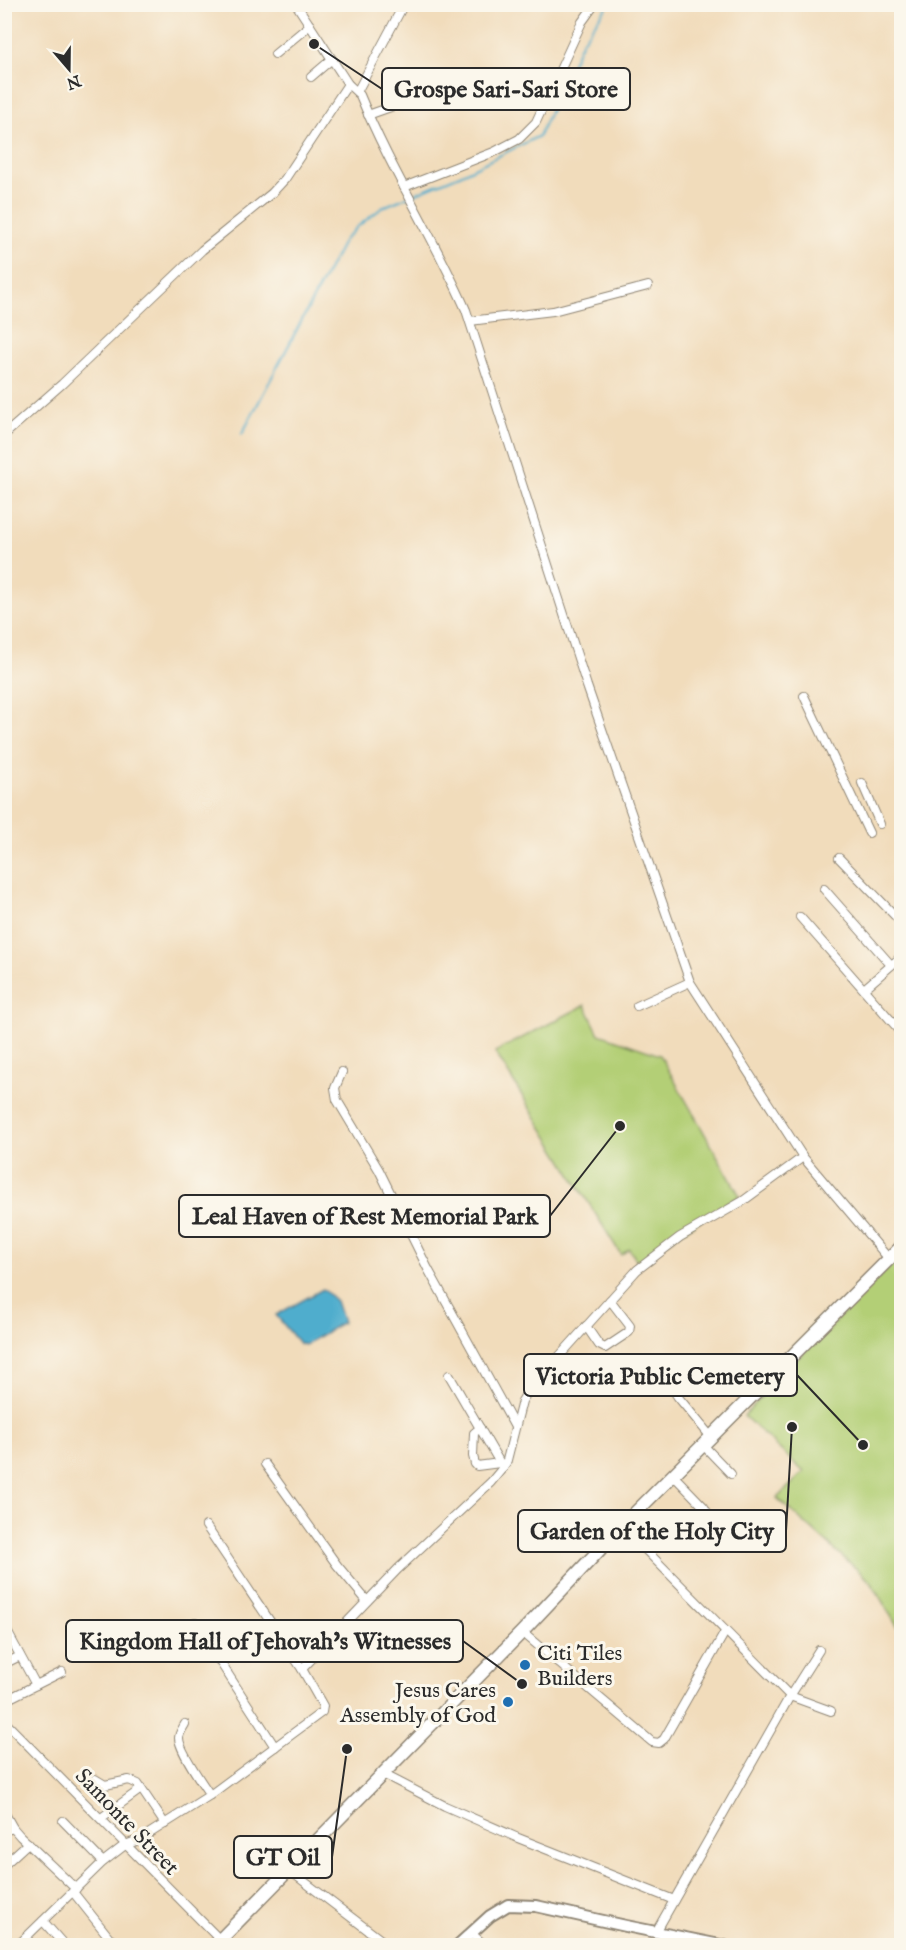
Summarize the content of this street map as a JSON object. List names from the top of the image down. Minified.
{"streets":{"street":["Samonte Street"]},"places":["Grospe Sari-Sari Store","Leal Haven of Rest Memorial Park","Garden of the Holy City","Victoria Public Cemetery","Citi Tiles Builders","Kingdom Hall of Jehovah's Witnesses","Jesus Cares Assembly of God","GT Oil"],"north":"bottom"}
